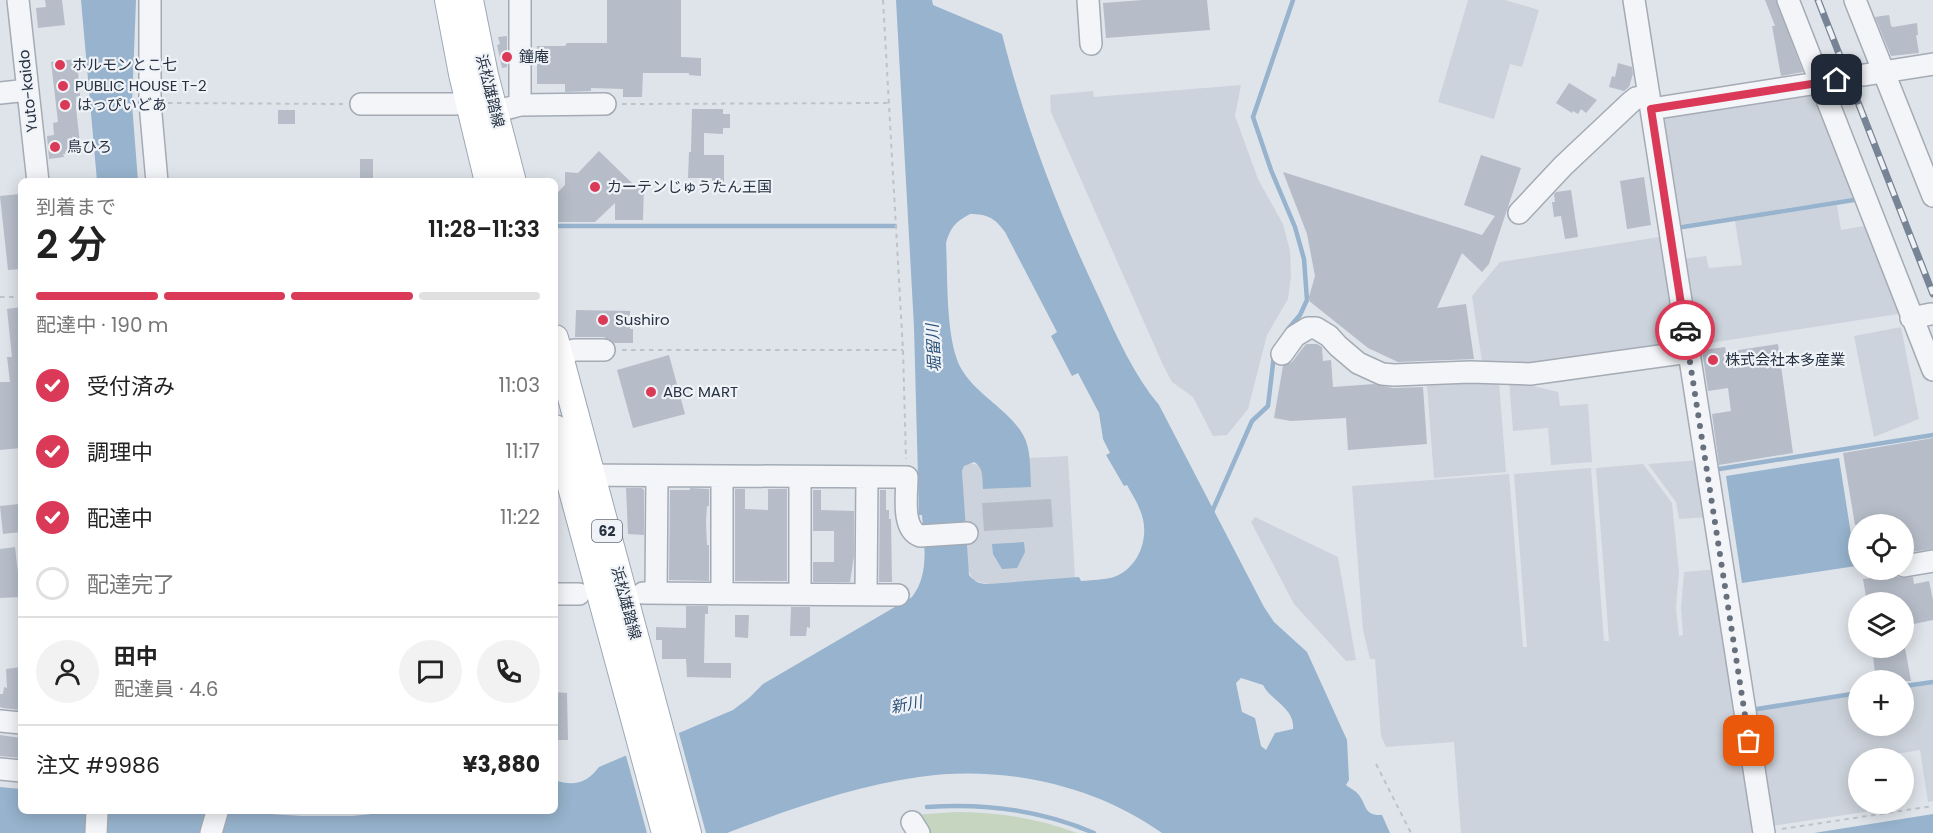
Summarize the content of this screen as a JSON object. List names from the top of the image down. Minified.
{"streets":{"main road":["浜松雄踏線","62"],"street":["Yuto-kaido"]},"water":["堀留川","新川"],"places":["鐘庵","ホルモンとこ七","PUBLIC HOUSE T-2","はっぴいどあ","鳥ひろ","カーテンじゅうたん王国","Sushiro","株式会社本多産業","ABC MART"],"page":{"heading":["2 分","到着まで","11:28–11:33"],"panel":["田中","配達員 · 4.6","注文 #9986","¥3,880"],"bar":"配達中 · 190 m","list":[["受付済み","11:03"],["調理中","11:17"],["配達中","11:22"],"配達完了"],"map_buttons":["+","−"]}}
